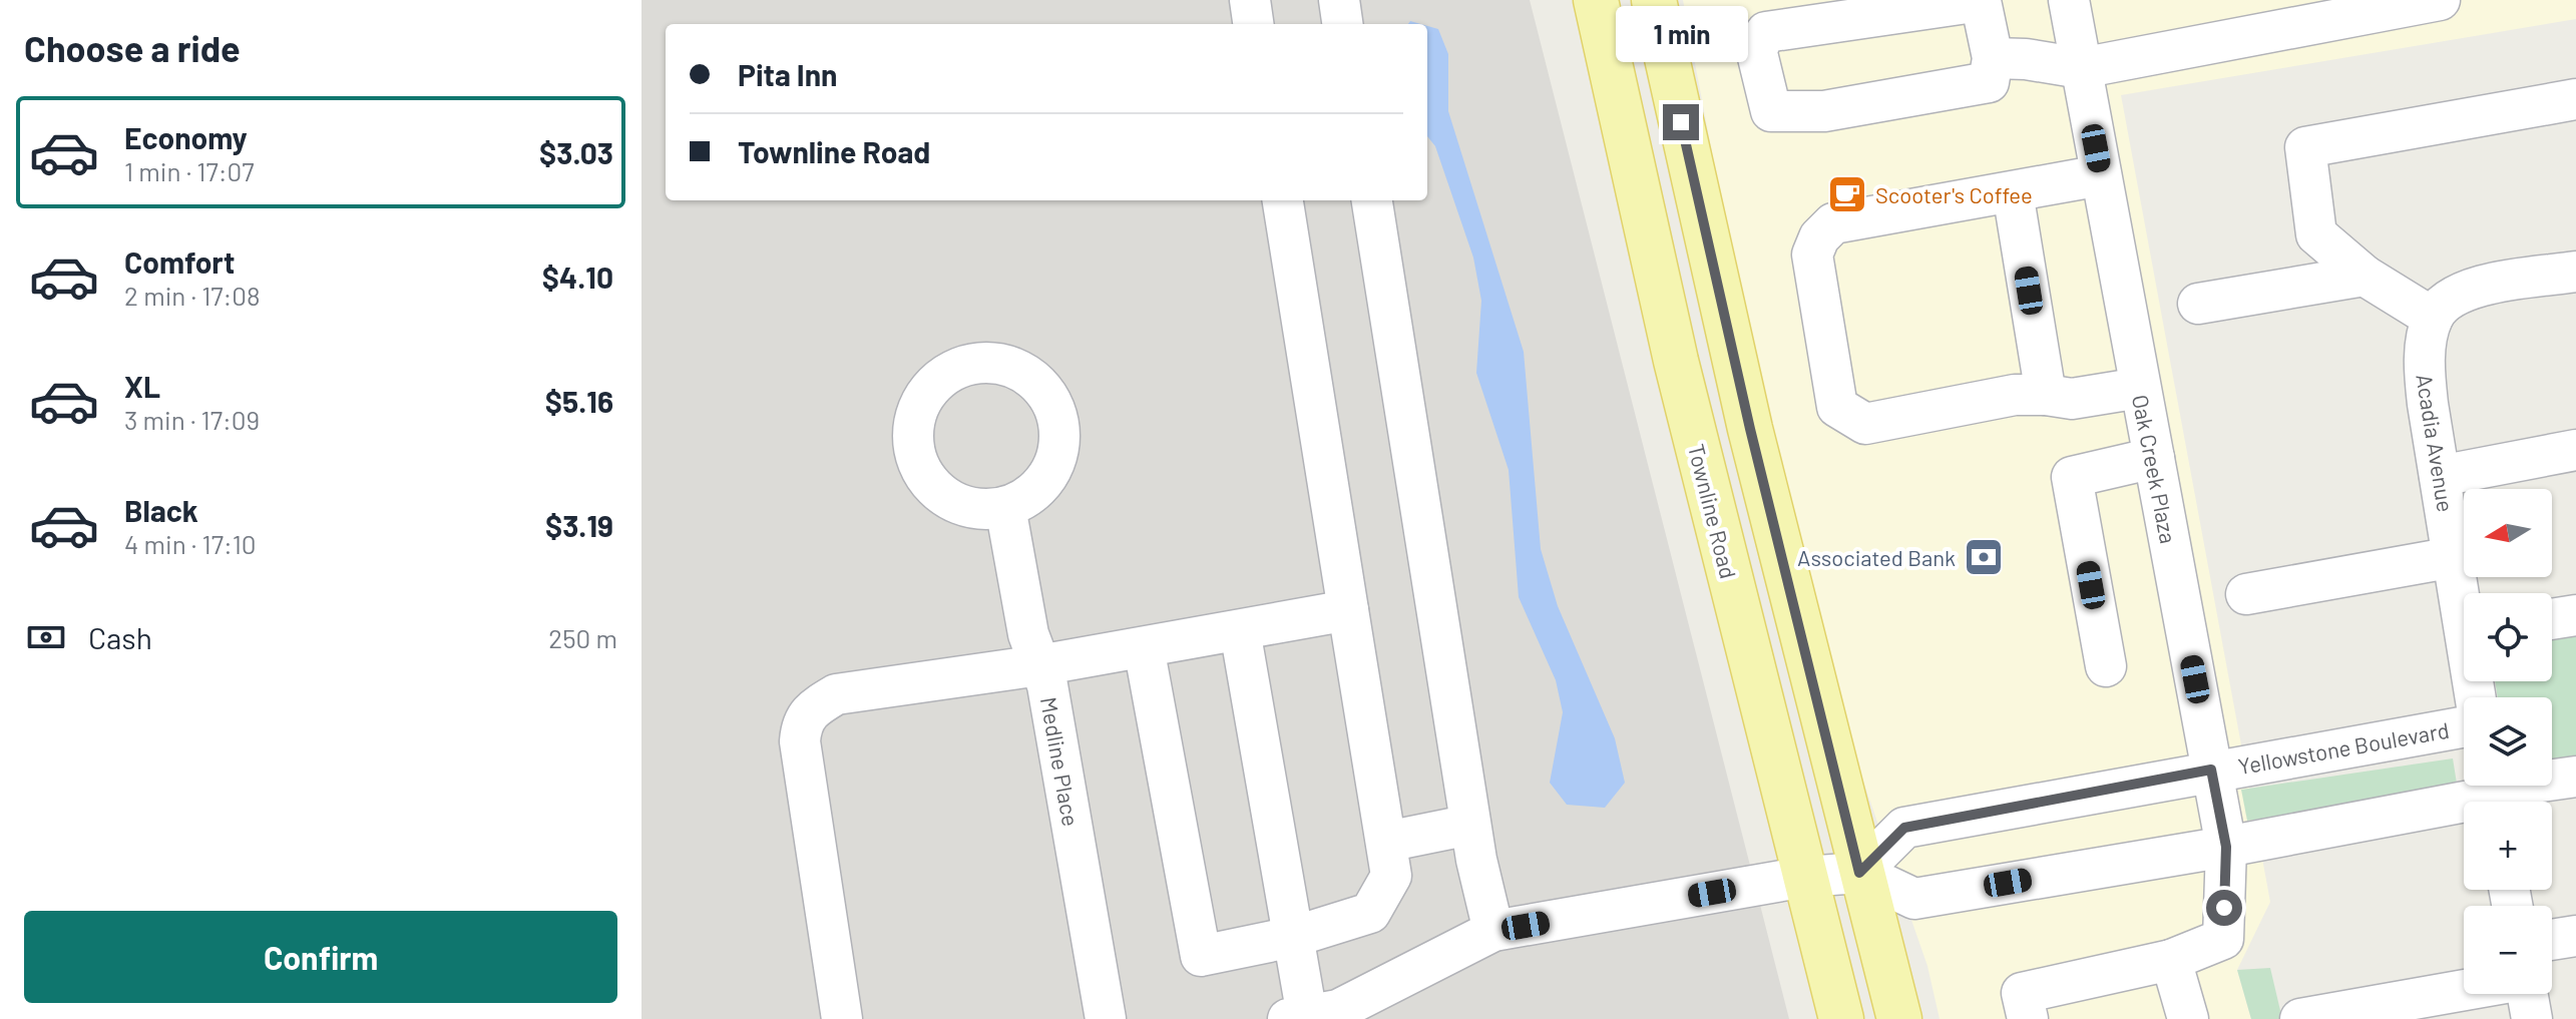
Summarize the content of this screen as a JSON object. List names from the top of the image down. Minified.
{"streets":{"main road":["Townline Road"],"street":["Acadia Avenue","Oak Creek Plaza","Yellowstone Boulevard","Medline Place"]},"crossings":[["Oak Creek Plaza","Yellowstone Boulevard"]],"places":{"cafe":["Scooter's Coffee"],"bank":["Associated Bank"]},"north":"left","page":{"heading":"Choose a ride","bubble":"1 min","banner":["Pita Inn","Townline Road"],"list":[{"name":"Economy","note":"1 min · 17:07","value":"$3.03"},{"name":"Comfort","note":"2 min · 17:08","value":"$4.10"},{"name":"XL","note":"3 min · 17:09","value":"$5.16"},{"name":"Black","note":"4 min · 17:10","value":"$3.19"}],"map_buttons":["+","−"],"pay":["Cash","250 m"],"buttons":"Confirm"}}
